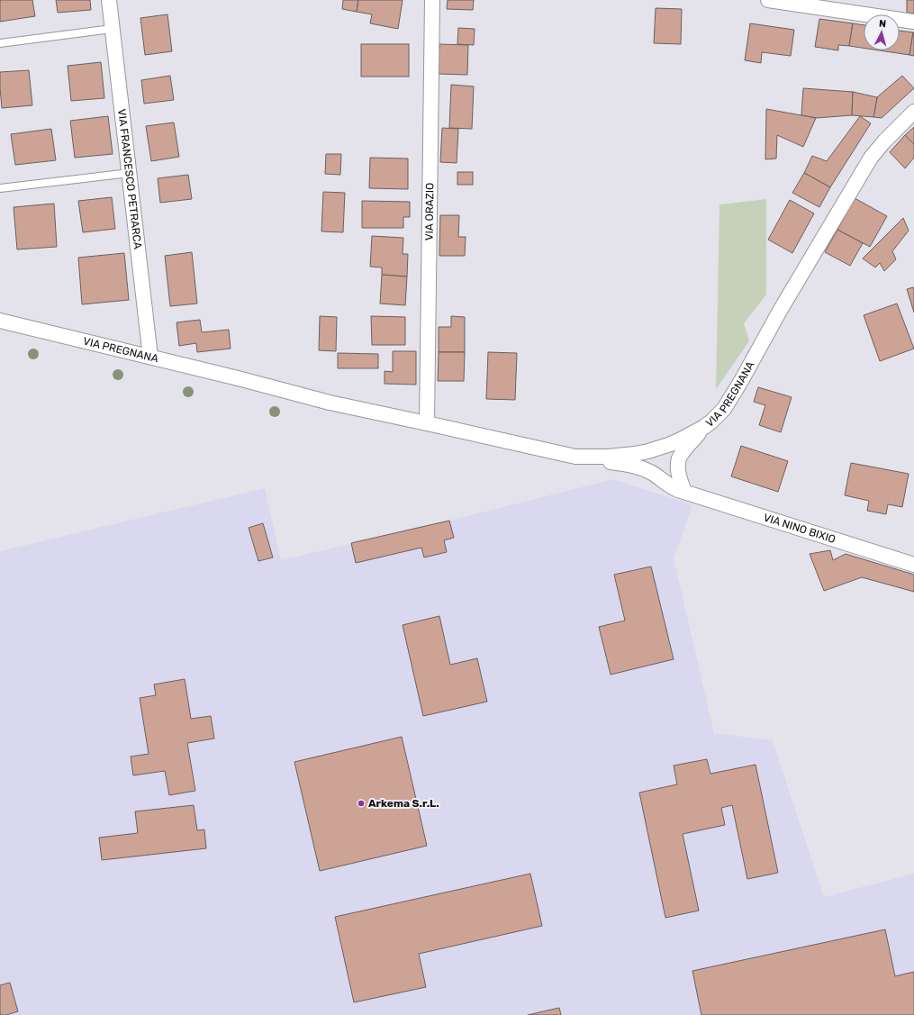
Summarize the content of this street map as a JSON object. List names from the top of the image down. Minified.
{"streets":{"street":["VIA FRANCESCO PETRARCA","VIA ORAZIO","VIA PREGNANA","VIA NINO BIXIO"]},"crossings":[["VIA FRANCESCO PETRARCA","VIA PREGNANA"],["VIA ORAZIO","VIA PREGNANA"],["VIA PREGNANA","VIA NINO BIXIO"]],"places":["Arkema S.r.L."],"north":"top"}
